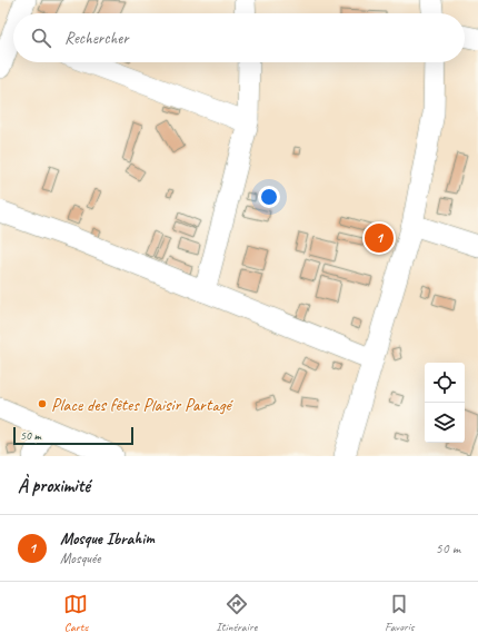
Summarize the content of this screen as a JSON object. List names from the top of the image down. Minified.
{"places":["Place des fêtes Plaisir Partagé"],"scale_bar":"50 m","page":{"search":"Rechercher","pins":"1","scale":"50 m","heading":"À proximité","list":[{"mark":"1","name":"Mosque Ibrahim","note":"Mosquée","value":"50 m"}],"nav":["Carte","Itinéraire","Favoris"]}}
